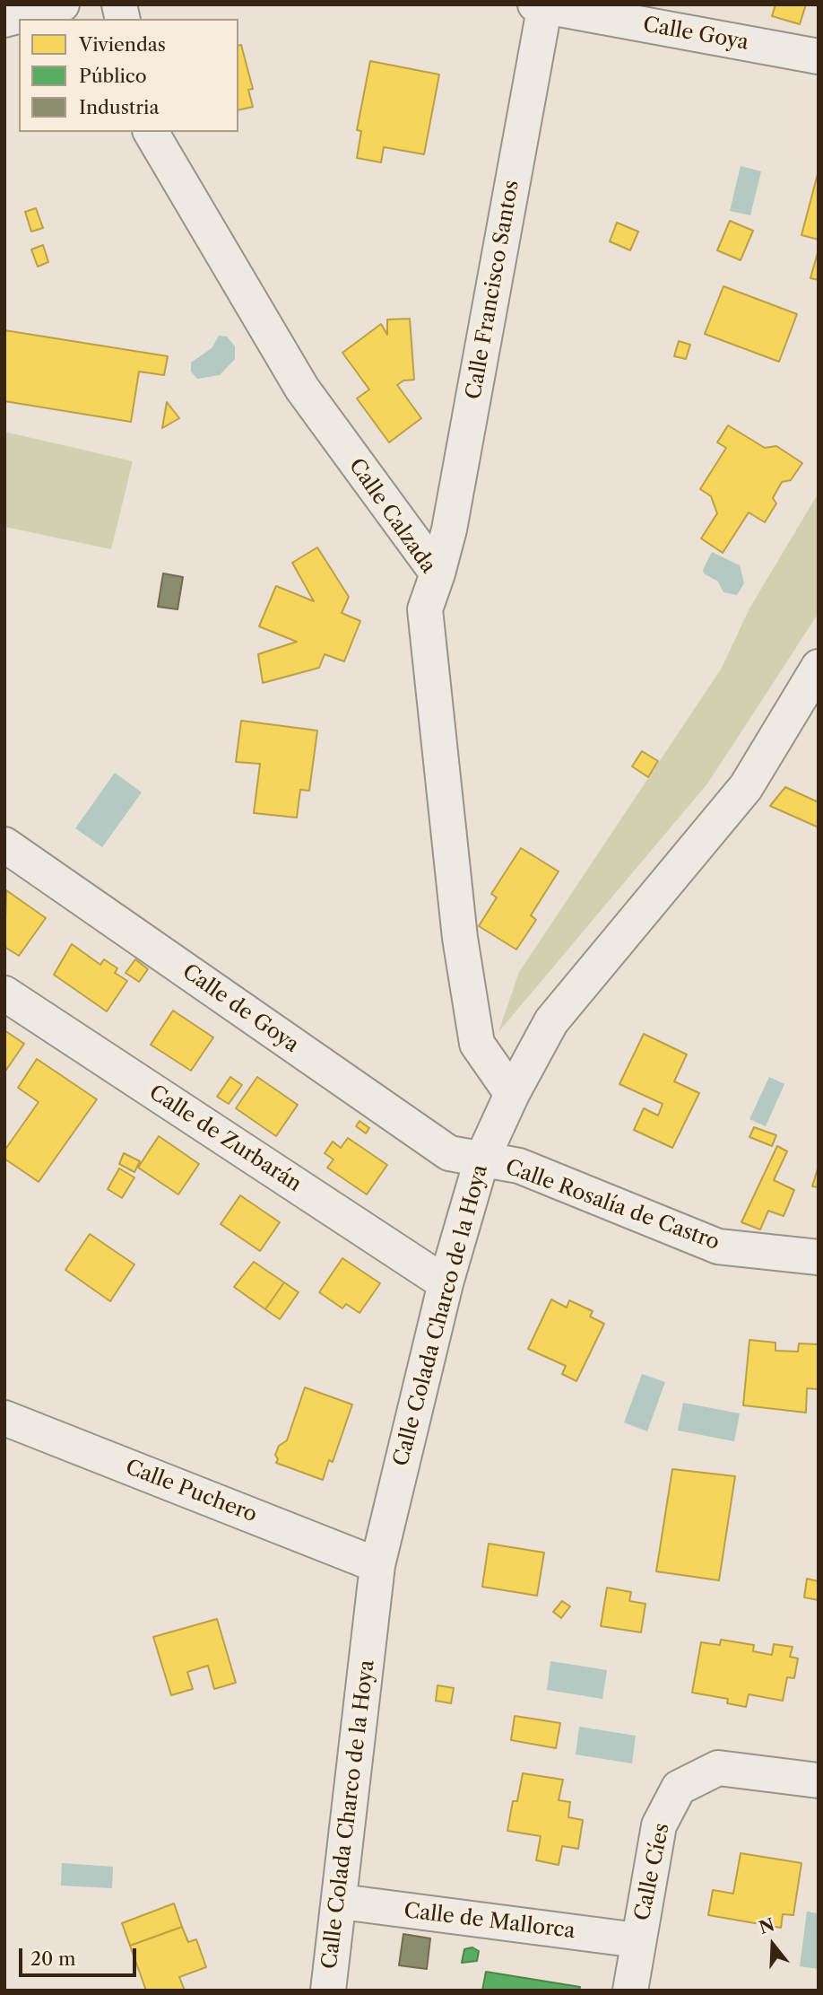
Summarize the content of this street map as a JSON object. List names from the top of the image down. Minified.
{"streets":{"street":["Calle Goya","Calle Francisco Santos","Calle Calzada","Calle de Goya","Calle de Zurbarán","Calle Rosalía de Castro","Calle Colada Charco de la Hoya","Calle Puchero","Calle Cíes","Calle de Mallorca"]},"crossings":[["Calle Goya","Calle Francisco Santos"],["Calle Francisco Santos","Calle Calzada"],["Calle Calzada","Calle Colada Charco de la Hoya"],["Calle de Goya","Calle Rosalía de Castro"],["Calle de Goya","Calle Colada Charco de la Hoya"],["Calle de Zurbarán","Calle Colada Charco de la Hoya"],["Calle Rosalía de Castro","Calle Colada Charco de la Hoya"],["Calle Colada Charco de la Hoya","Calle Puchero"],["Calle Colada Charco de la Hoya","Calle de Mallorca"],["Calle Cíes","Calle de Mallorca"]],"legend":["Viviendas","Público","Industria"],"scale_bar":"20 m","north":"top"}
